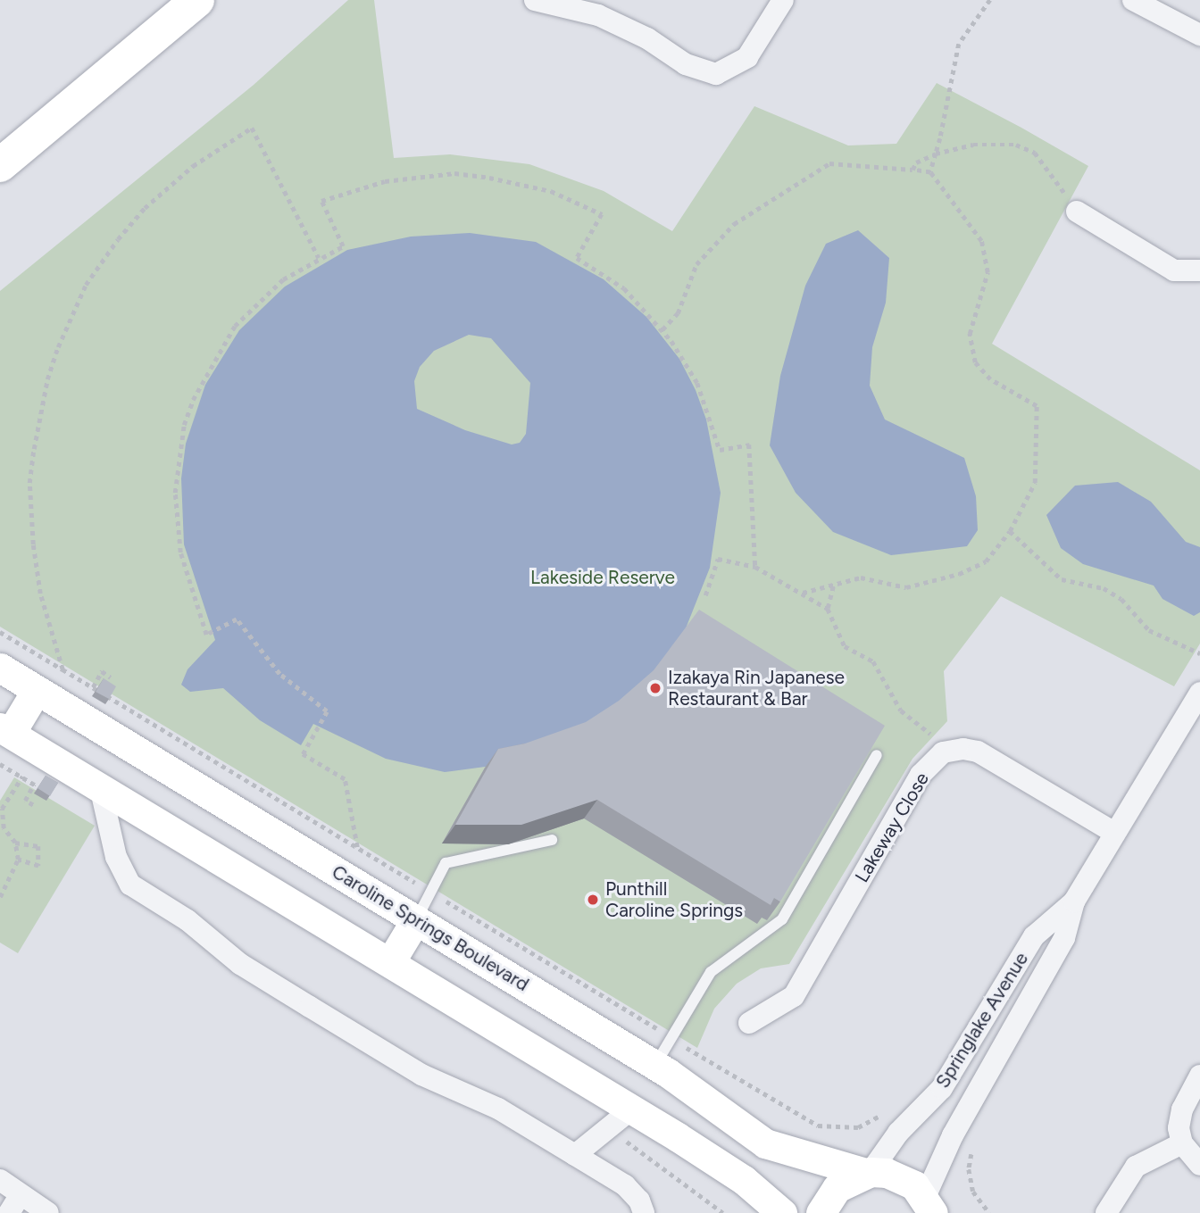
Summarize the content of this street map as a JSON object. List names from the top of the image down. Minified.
{"streets":{"main road":["Caroline Springs Boulevard"],"street":["Lakeway Close","Springlake Avenue"]},"crossings":[["Lakeway Close","Springlake Avenue"],["Caroline Springs Boulevard","Springlake Avenue"]],"parks":["Lakeside Reserve"],"places":["Izakaya Rin Japanese Restaurant & Bar","Punthill Caroline Springs"]}
